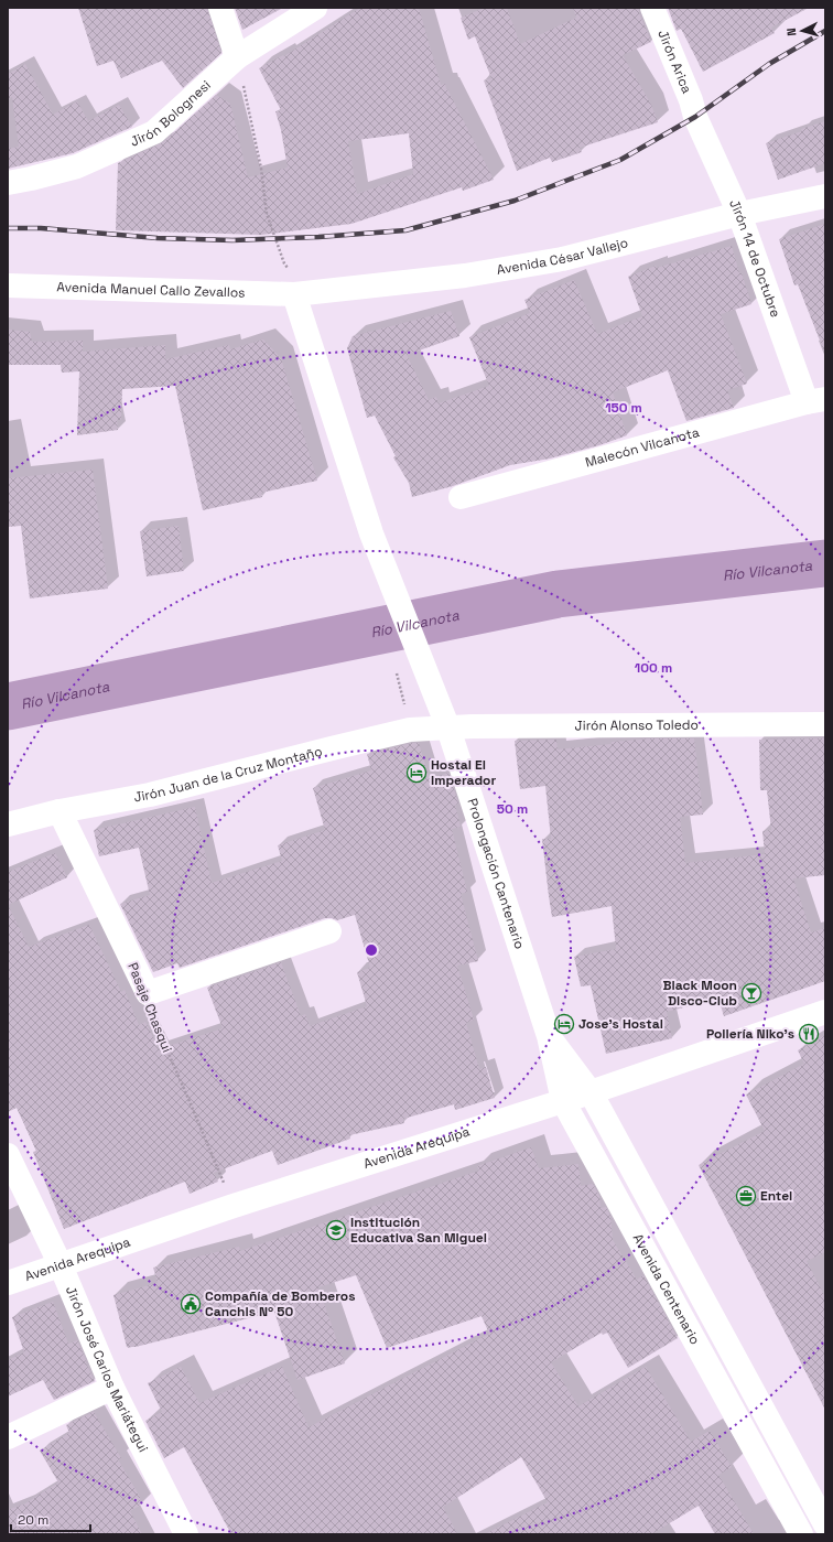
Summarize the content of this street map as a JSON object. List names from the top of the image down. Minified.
{"streets":{"street":["Jirón Arica","Jirón Bolognesi","Avenida César Vallejo","Jirón 14 de Octubre","Avenida Manuel Callo Zevallos","Malecón Vilcanota","Jirón Alonso Toledo","Jirón Juan de la Cruz Montaño","Prolongación Cantenario","Pasaje Chasqui","Avenida Arequipa","Avenida Centenario","Jirón José Carlos Mariátegui"]},"crossings":[["Jirón Arica","Jirón 14 de Octubre"],["Avenida César Vallejo","Jirón 14 de Octubre"],["Avenida César Vallejo","Avenida Manuel Callo Zevallos"],["Avenida César Vallejo","Prolongación Cantenario"],["Jirón 14 de Octubre","Malecón Vilcanota"],["Avenida Manuel Callo Zevallos","Prolongación Cantenario"],["Jirón Alonso Toledo","Jirón Juan de la Cruz Montaño"],["Jirón Alonso Toledo","Prolongación Cantenario"],["Jirón Juan de la Cruz Montaño","Prolongación Cantenario"],["Jirón Juan de la Cruz Montaño","Pasaje Chasqui"],["Prolongación Cantenario","Avenida Centenario"],["Pasaje Chasqui","Avenida Arequipa"],["Avenida Arequipa","Avenida Centenario"],["Avenida Arequipa","Jirón José Carlos Mariátegui"]],"water":["Río Vilcanota"],"places":{"hotel":["Hostal El Imperador","Jose's Hostal"],"bar":["Black Moon Disco-Club"],"restaurant":["Pollería Niko's"],"office":["Entel"],"school or university":["Institución Educativa San Miguel"],"public building":["Compañía de Bomberos Canchis Nº 50"]},"scale_bar":"20 m","north":"left","rings":["150 m","100 m","50 m"]}
